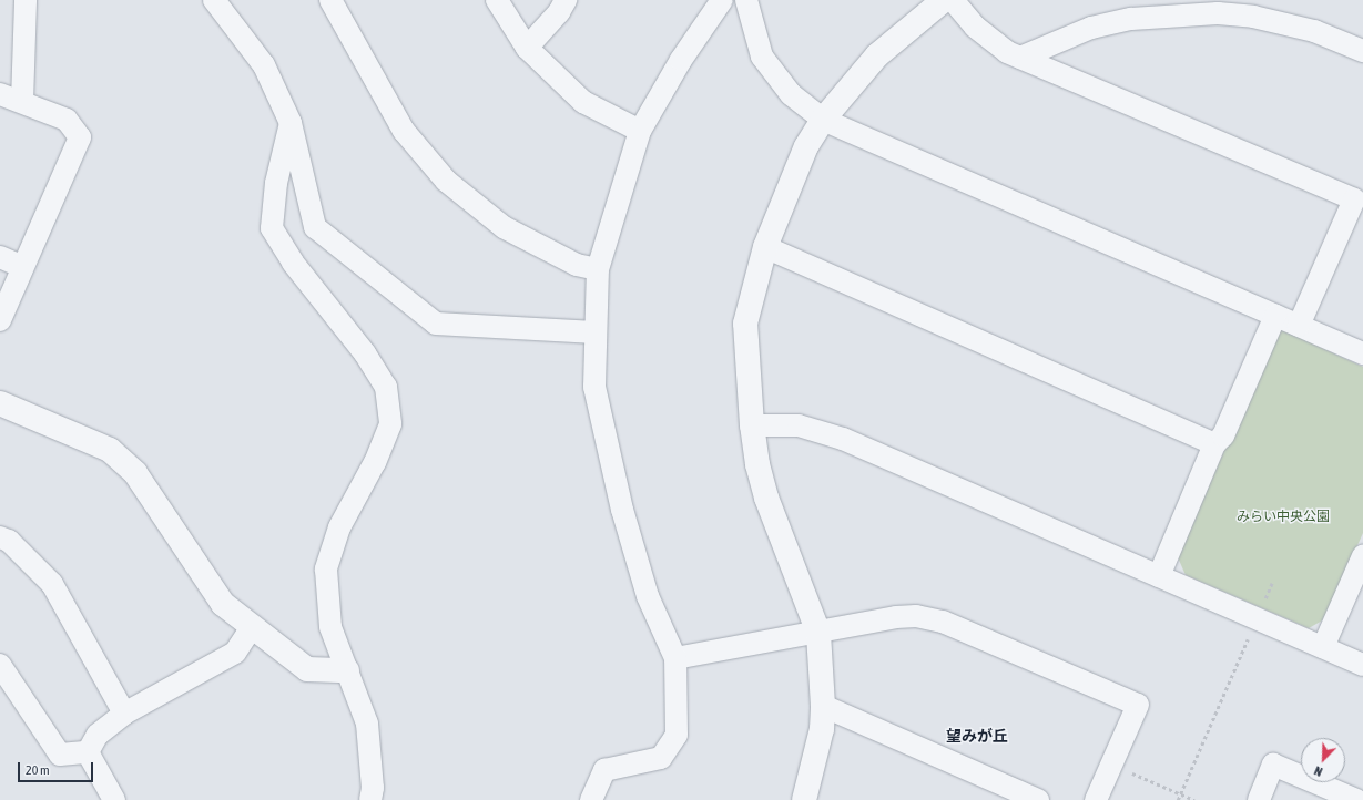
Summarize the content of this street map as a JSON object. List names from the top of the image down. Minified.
{"districts":["望みが丘"],"parks":["みらい中央公園"],"scale_bar":"20 m","north":"bottom left"}
